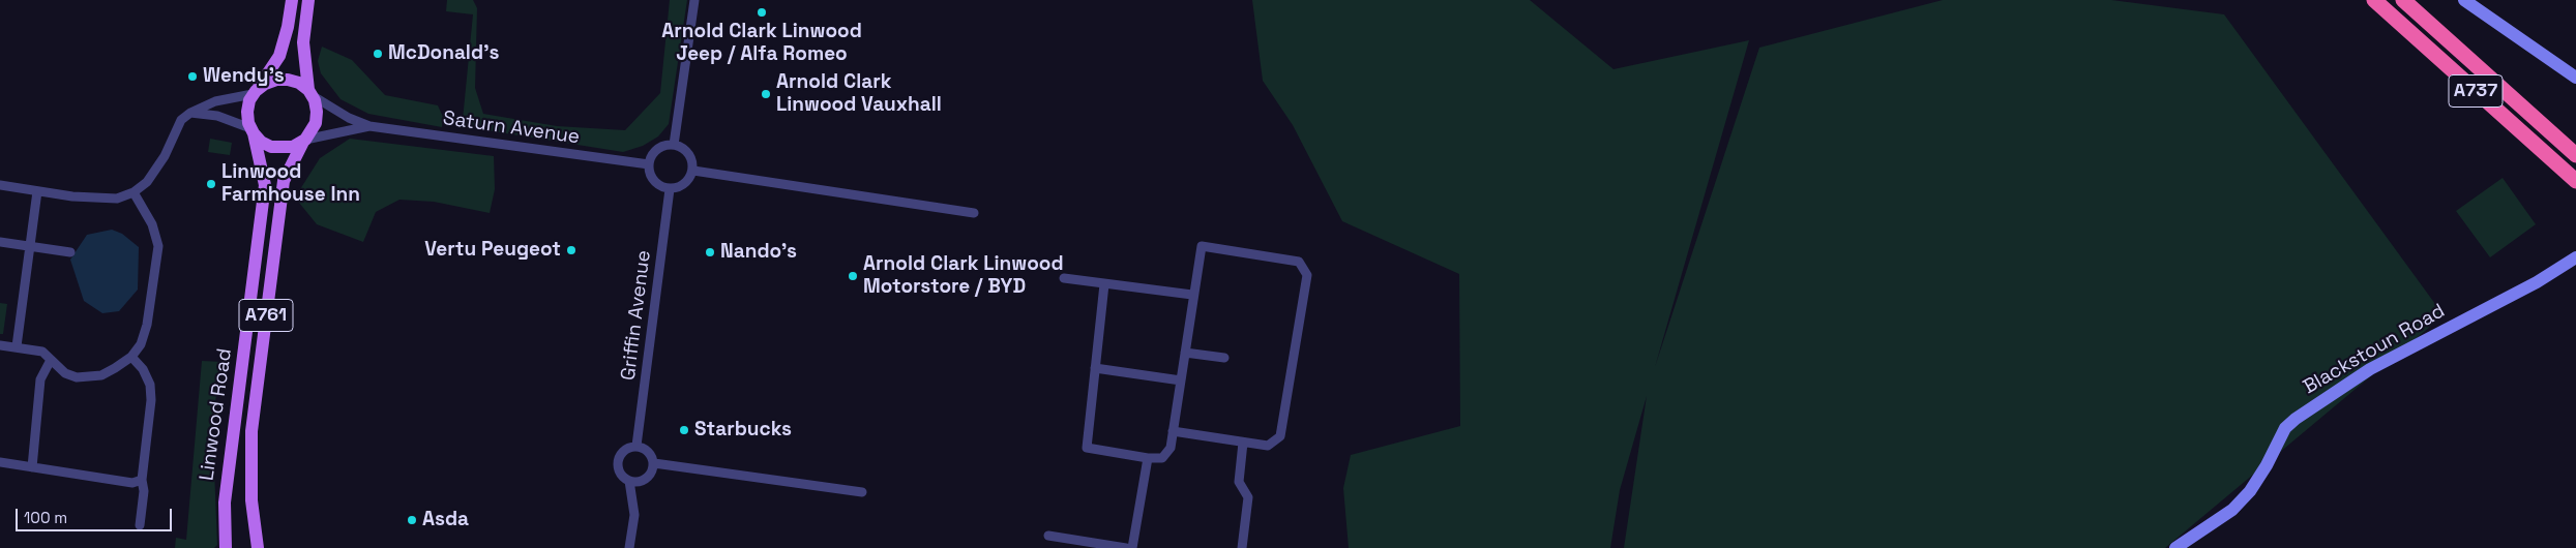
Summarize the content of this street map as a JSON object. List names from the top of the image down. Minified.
{"streets":{"highway":["A737"],"main road":["A761","Linwood Road"],"street":["Saturn Avenue","Griffin Avenue","Blackstoun Road"]},"crossings":[["Saturn Avenue","Griffin Avenue"],["Saturn Avenue","Linwood Road"]],"places":["Arnold Clark Linwood Jeep / Alfa Romeo","McDonald's","Wendy's","Arnold Clark Linwood Vauxhall","Linwood Farmhouse Inn","Vertu Peugeot","Nando's","Arnold Clark Linwood Motorstore / BYD","Starbucks","Asda"],"scale_bar":"100 m"}
